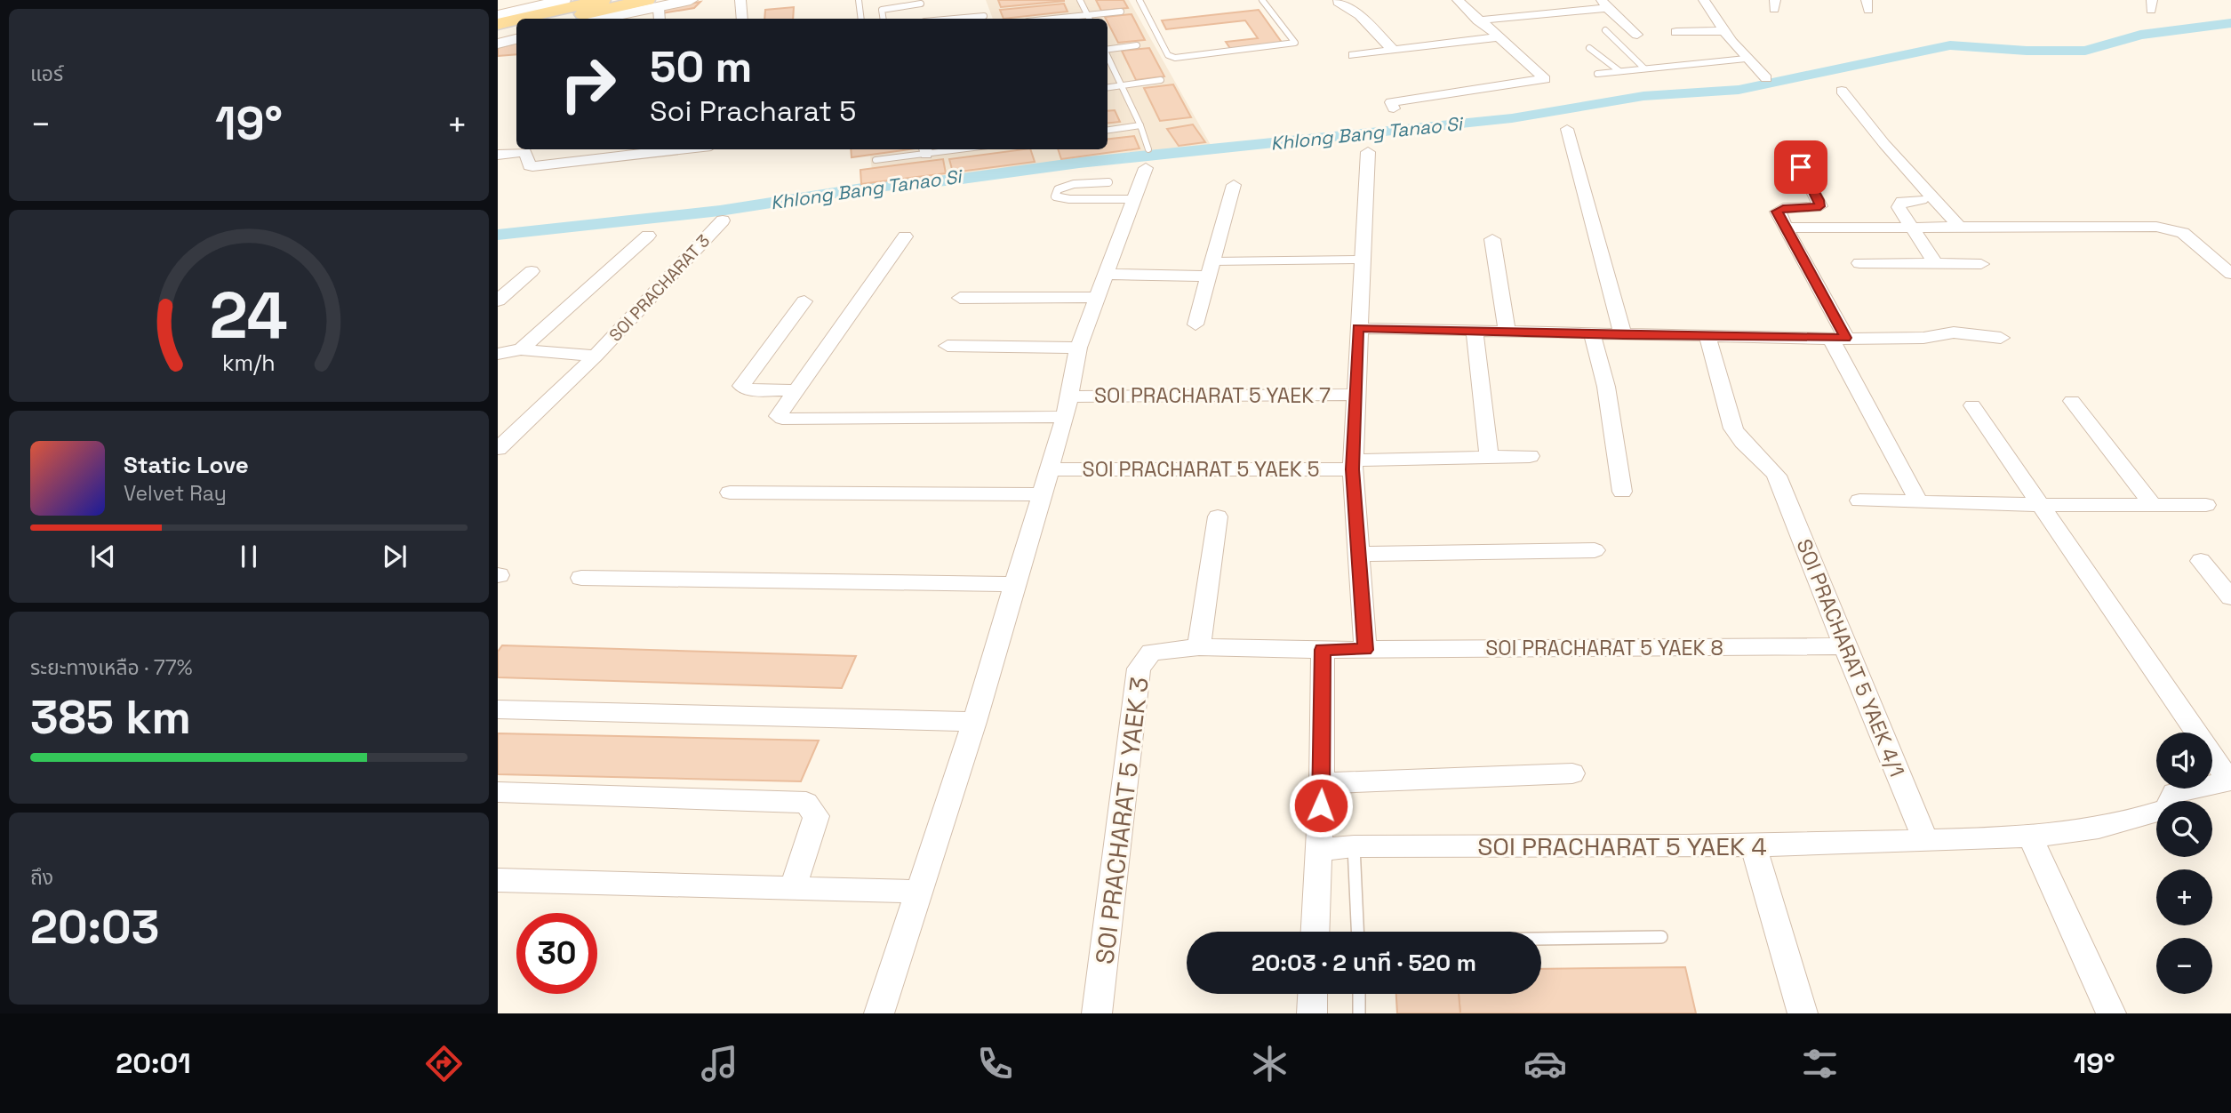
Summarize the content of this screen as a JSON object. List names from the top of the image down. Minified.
{"streets":{"street":["SOI PRACHARAT 3","SOI PRACHARAT 5 YAEK 7","SOI PRACHARAT 5 YAEK 5","SOI PRACHARAT 5 YAEK 8","SOI PRACHARAT 5 YAEK 4/1","SOI PRACHARAT 5 YAEK 3","SOI PRACHARAT 5 YAEK 4"]},"crossings":[["SOI PRACHARAT 5 YAEK 8","SOI PRACHARAT 5 YAEK 4/1"],["SOI PRACHARAT 5 YAEK 8","SOI PRACHARAT 5 YAEK 3"],["SOI PRACHARAT 5 YAEK 4/1","SOI PRACHARAT 5 YAEK 4"]],"water":["Khlong Bang Tanao Si"],"page":{"tile":["แอร์",["ระยะทางเหลือ · 77%","385 km"],["ถึง","20:03"]],"turn":["50 m","Soi Pracharat 5"],"heat":["−","19°","+"],"song":["Static Love","Velvet Ray"],"map_buttons":["+","−"],"limit":"30","trip":"20:03 · 2 นาที · 520 m","tabs":["20:01","19°"],"gauge":["24","km/h"]}}
